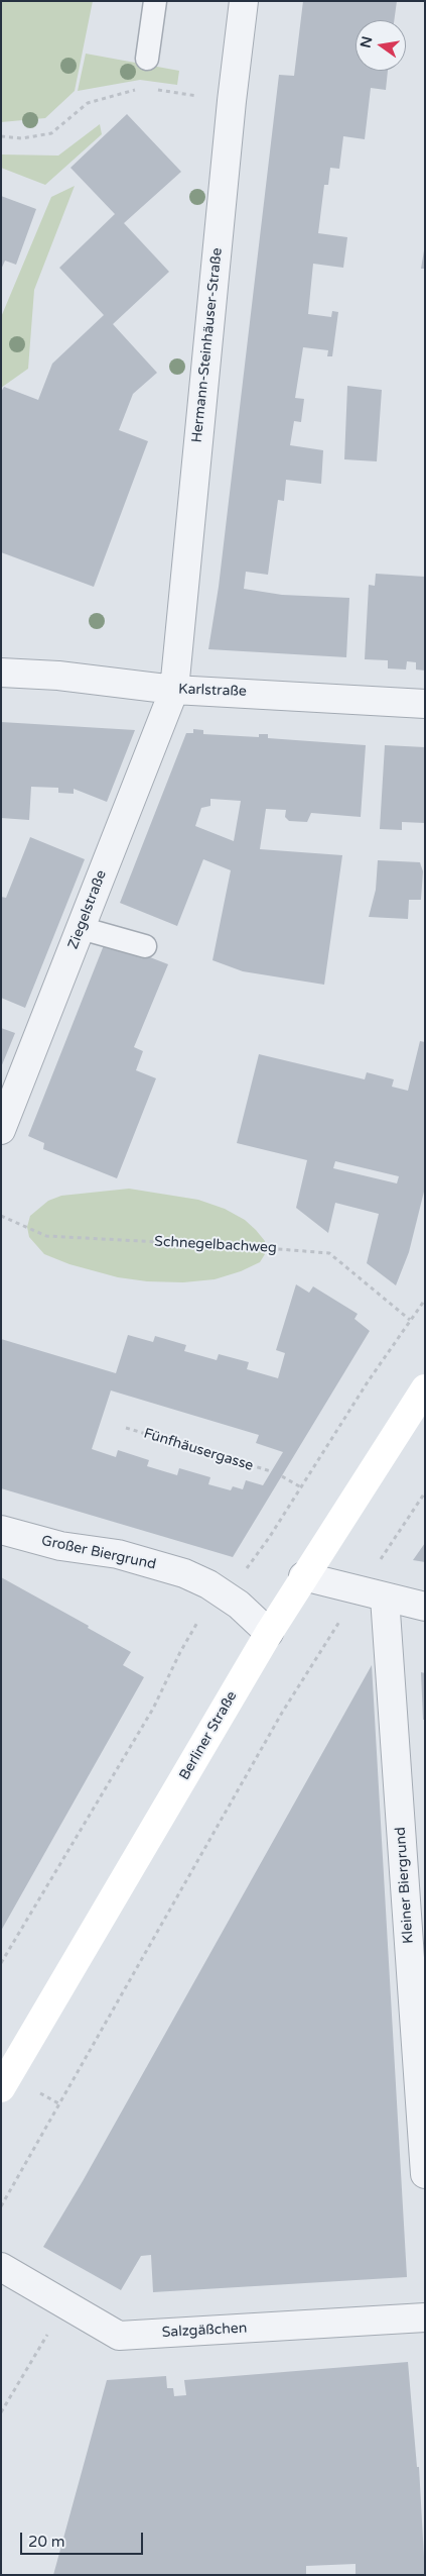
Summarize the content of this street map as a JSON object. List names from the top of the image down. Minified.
{"streets":{"main road":["Berliner Straße"],"street":["Hermann-Steinhäuser-Straße","Karlstraße","Ziegelstraße","Großer Biergrund","Kleiner Biergrund","Salzgäßchen"],"path":["Schnegelbachweg","Fünfhäusergasse"]},"crossings":[["Hermann-Steinhäuser-Straße","Karlstraße"],["Hermann-Steinhäuser-Straße","Ziegelstraße"],["Karlstraße","Ziegelstraße"],["Großer Biergrund","Berliner Straße"]],"scale_bar":"20 m","north":"left"}
